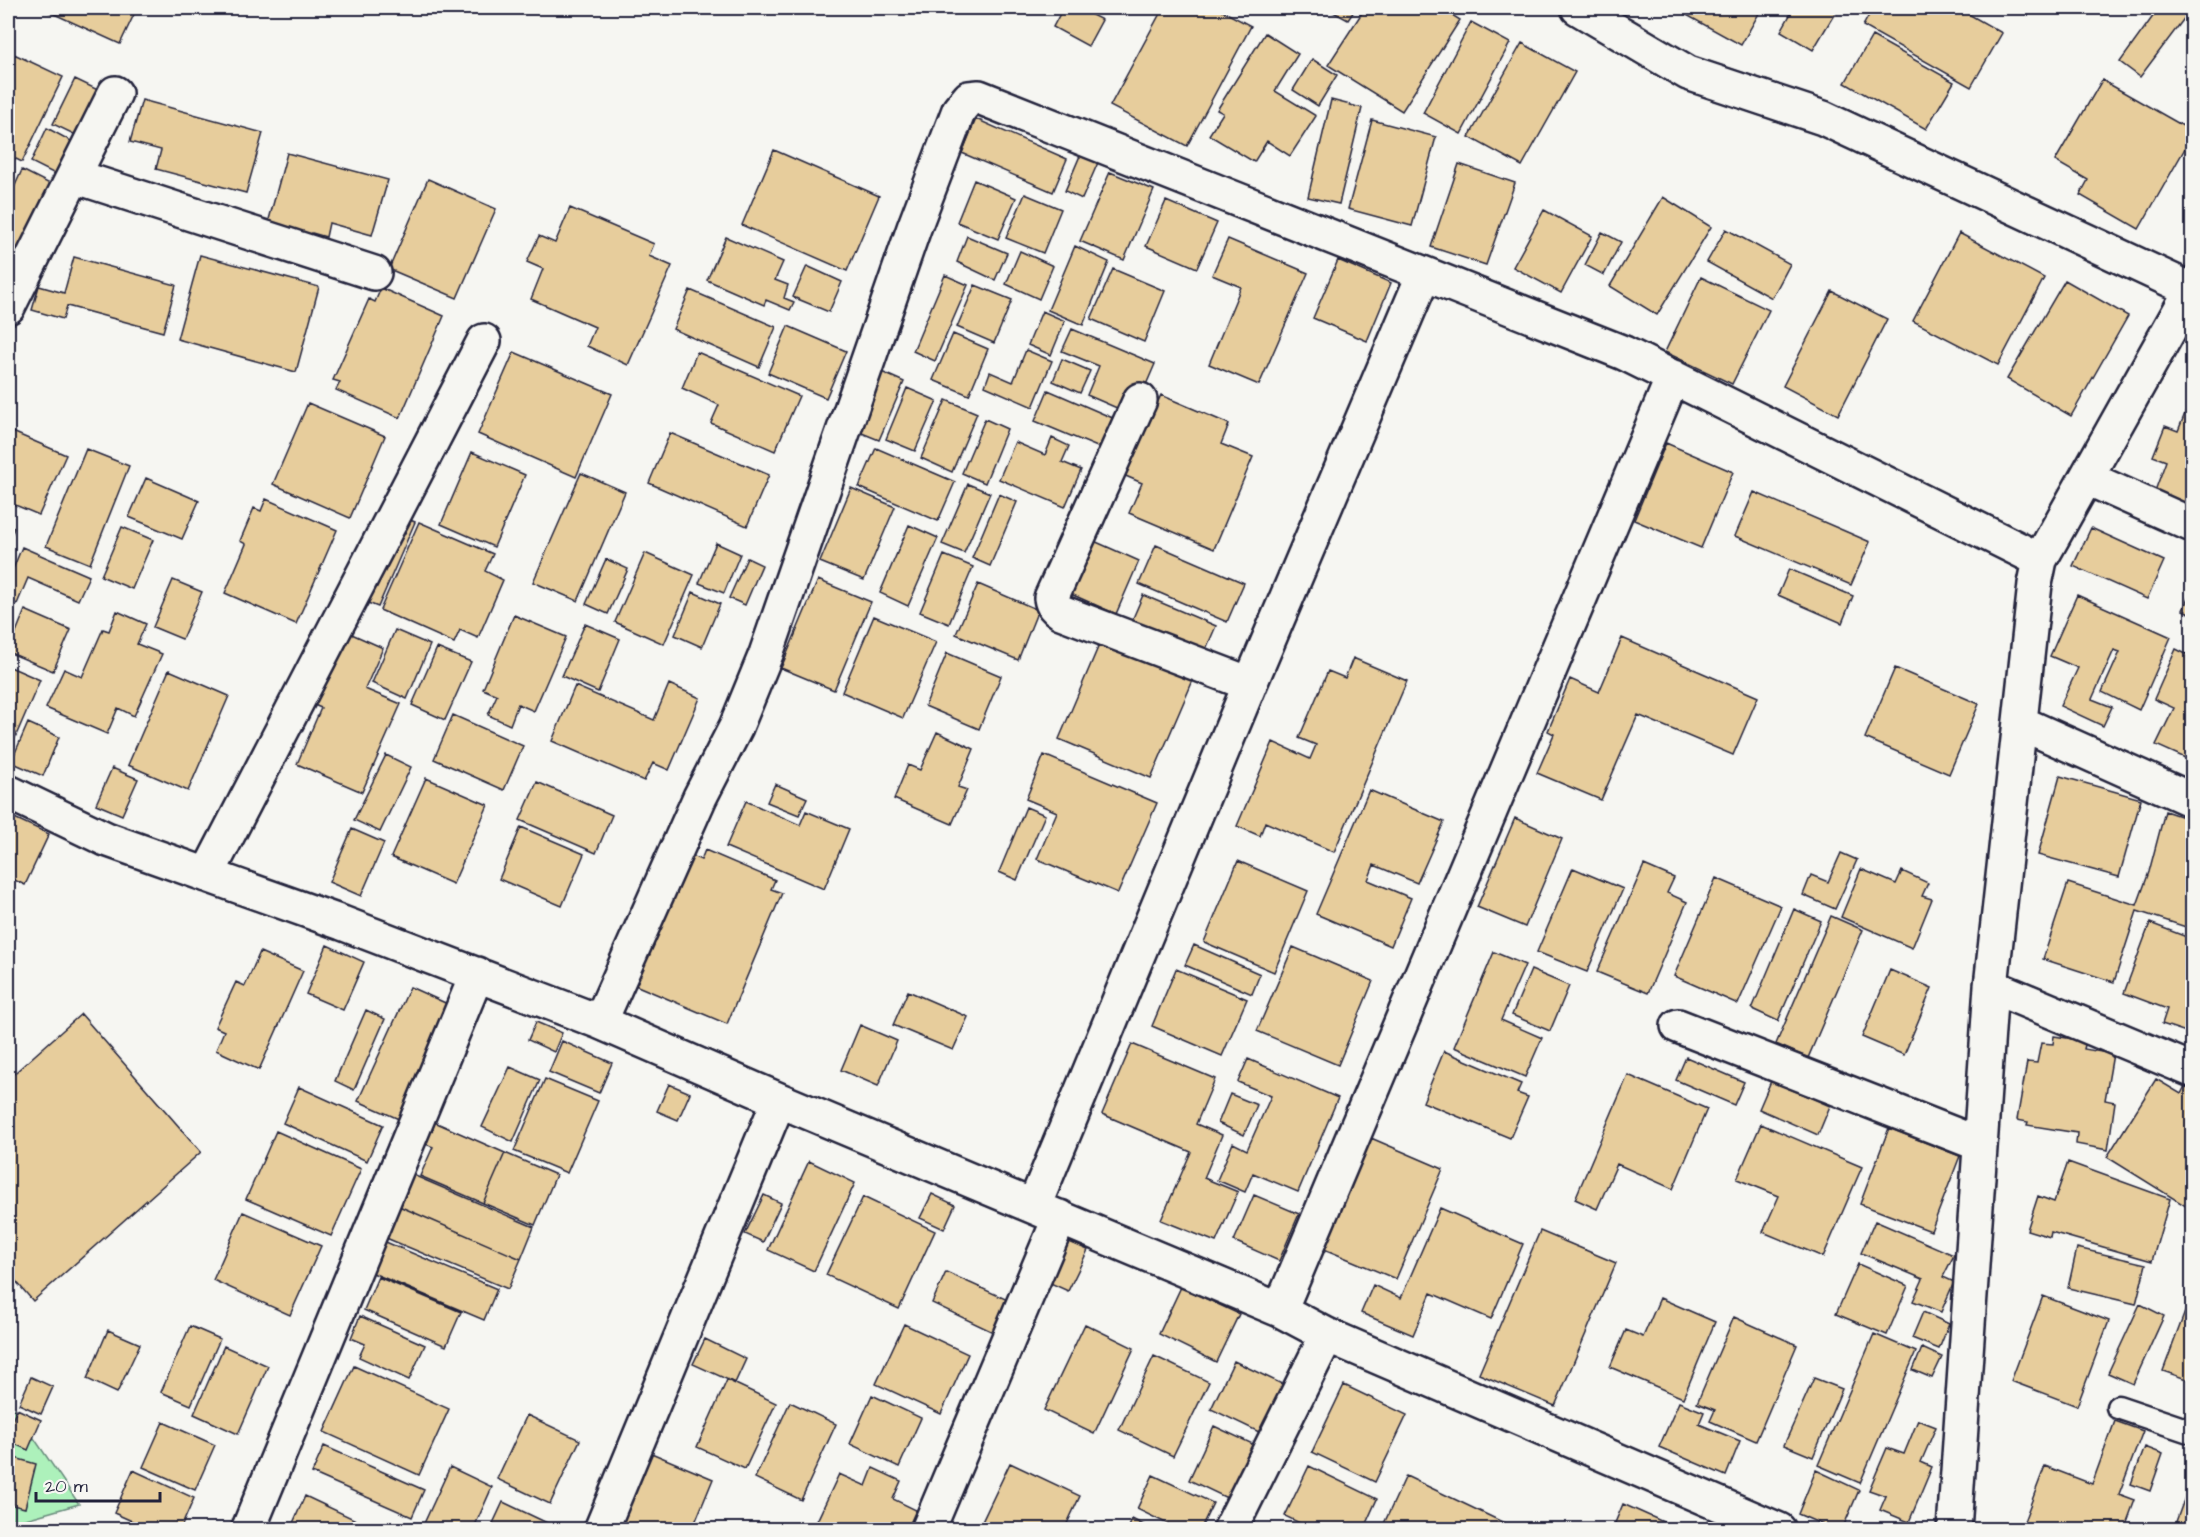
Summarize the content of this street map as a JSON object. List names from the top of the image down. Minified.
{"scale_bar":"20 m"}
